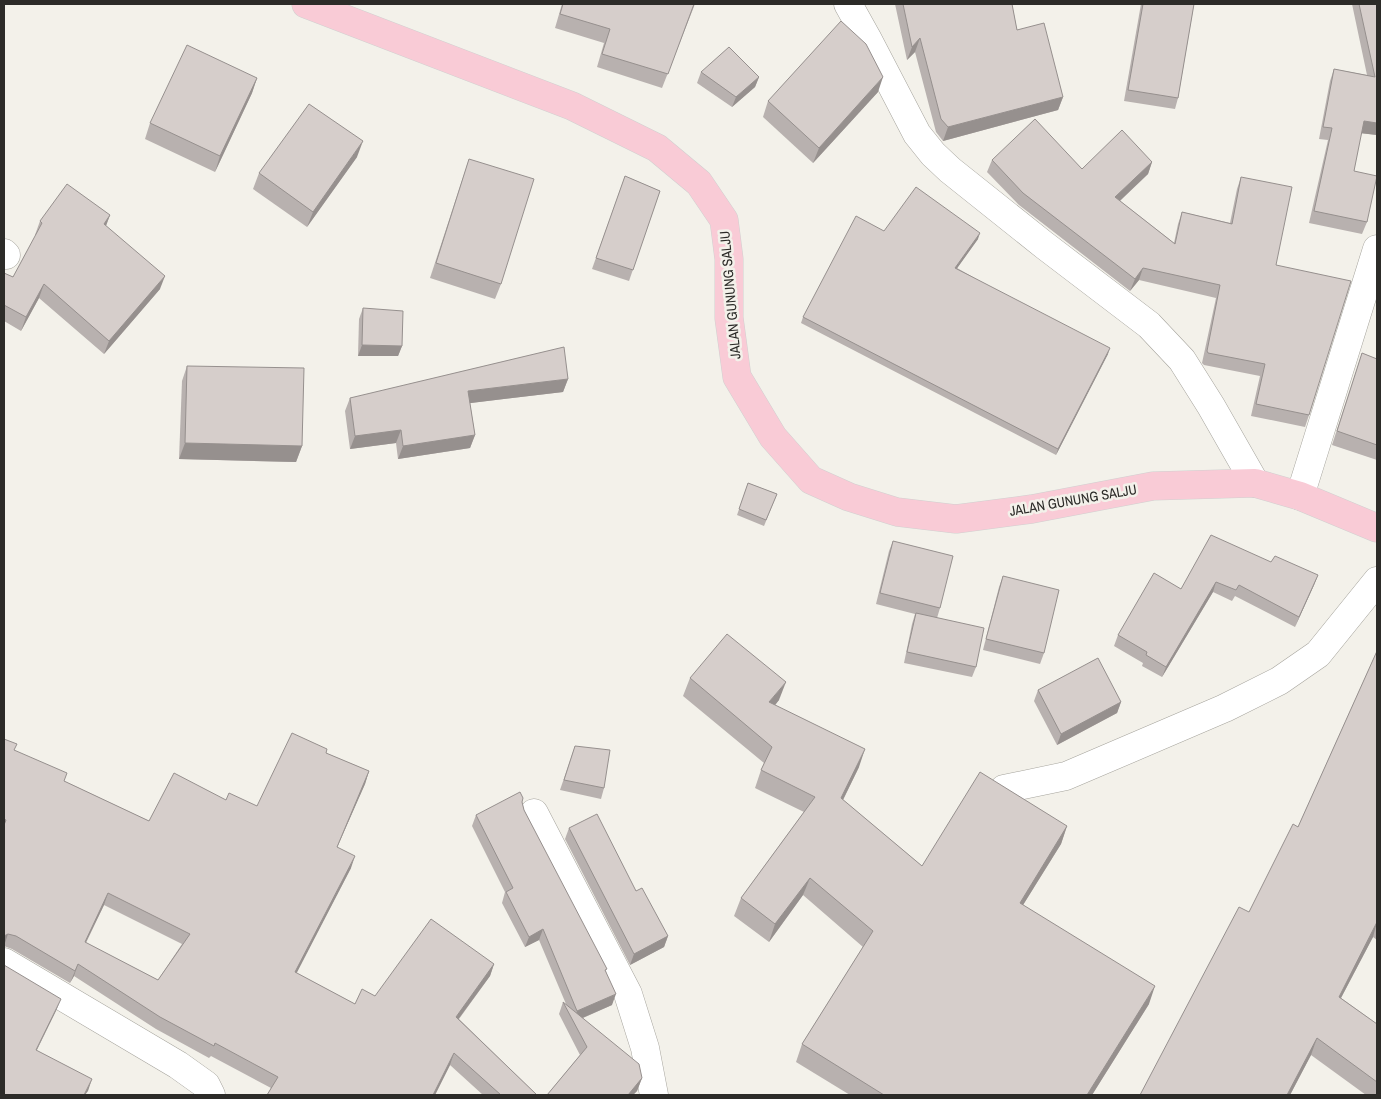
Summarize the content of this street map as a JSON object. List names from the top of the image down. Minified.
{"streets":{"main road":["JALAN GUNUNG SALJU"]}}
